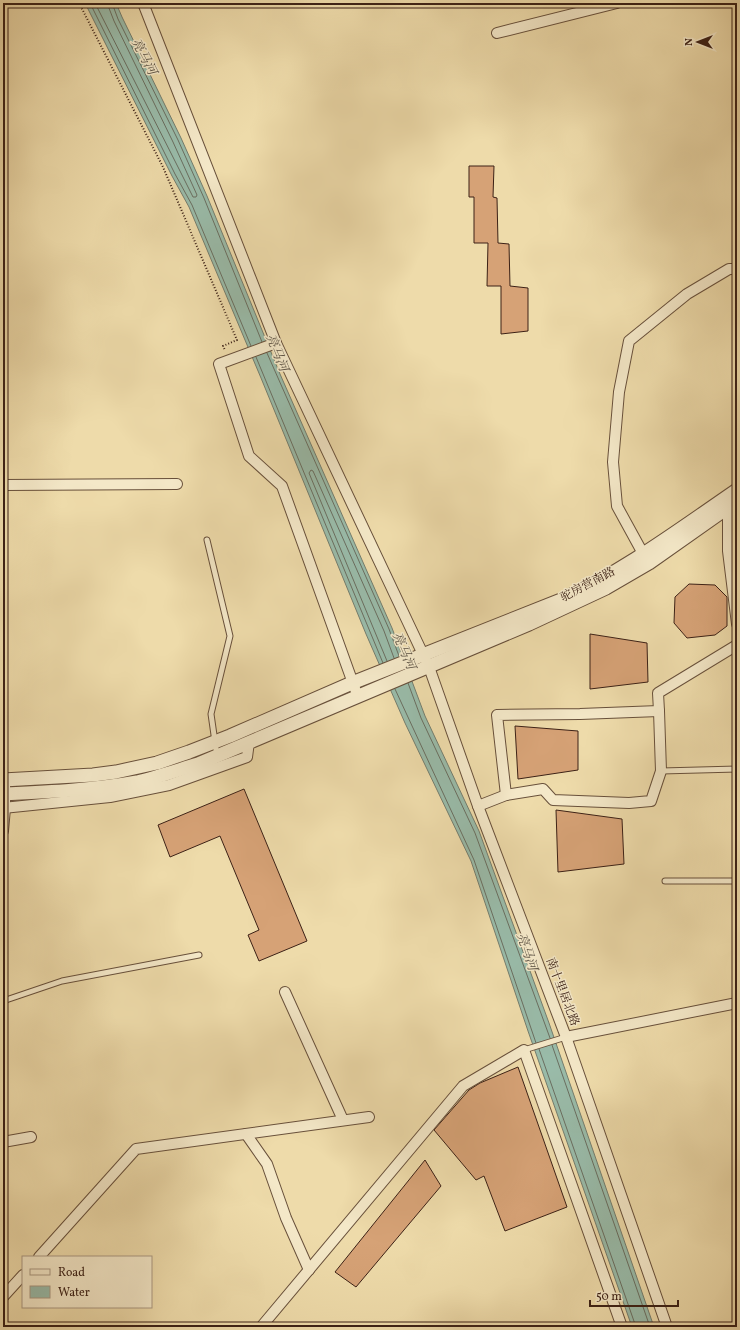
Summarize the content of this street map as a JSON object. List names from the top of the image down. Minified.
{"streets":{"street":["驼房营南路","南十里居北路"]},"crossings":[["驼房营南路","南十里居北路"]],"water":["亮马河"],"legend":["Road","Water"],"scale_bar":"50 m","north":"left"}
